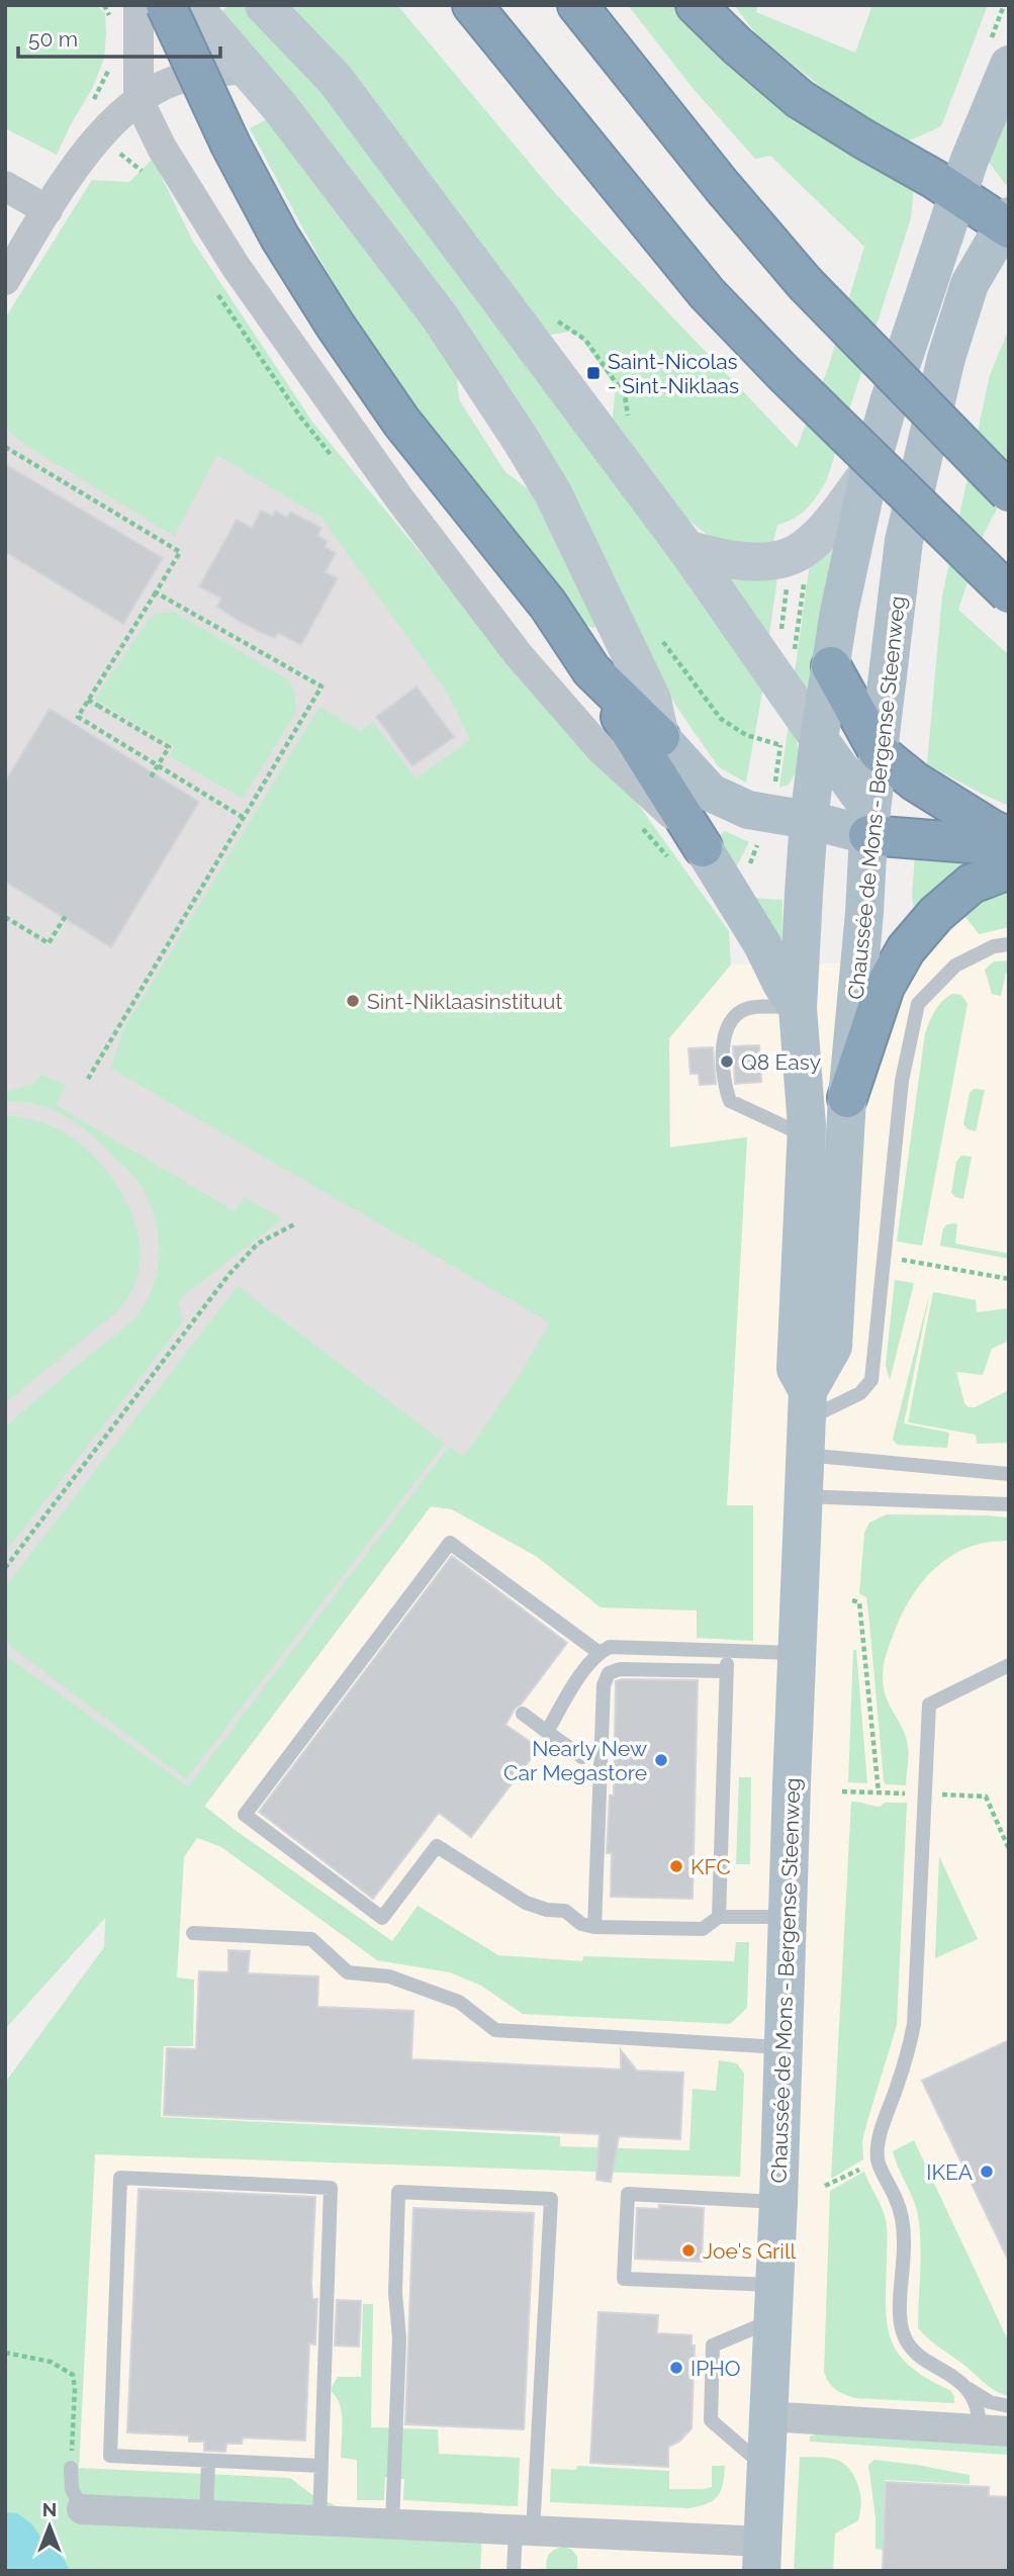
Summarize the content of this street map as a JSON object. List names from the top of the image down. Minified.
{"streets":{"main road":["Chaussée de Mons - Bergense Steenweg"]},"places":{"transit":["Saint-Nicolas - Sint-Niklaas"],"other":["Sint-Niklaasinstituut","Q8 Easy","Nearly New Car Megastore","KFC","IKEA","Joe's Grill","IPHO"]},"scale_bar":"50 m","north":"top"}
